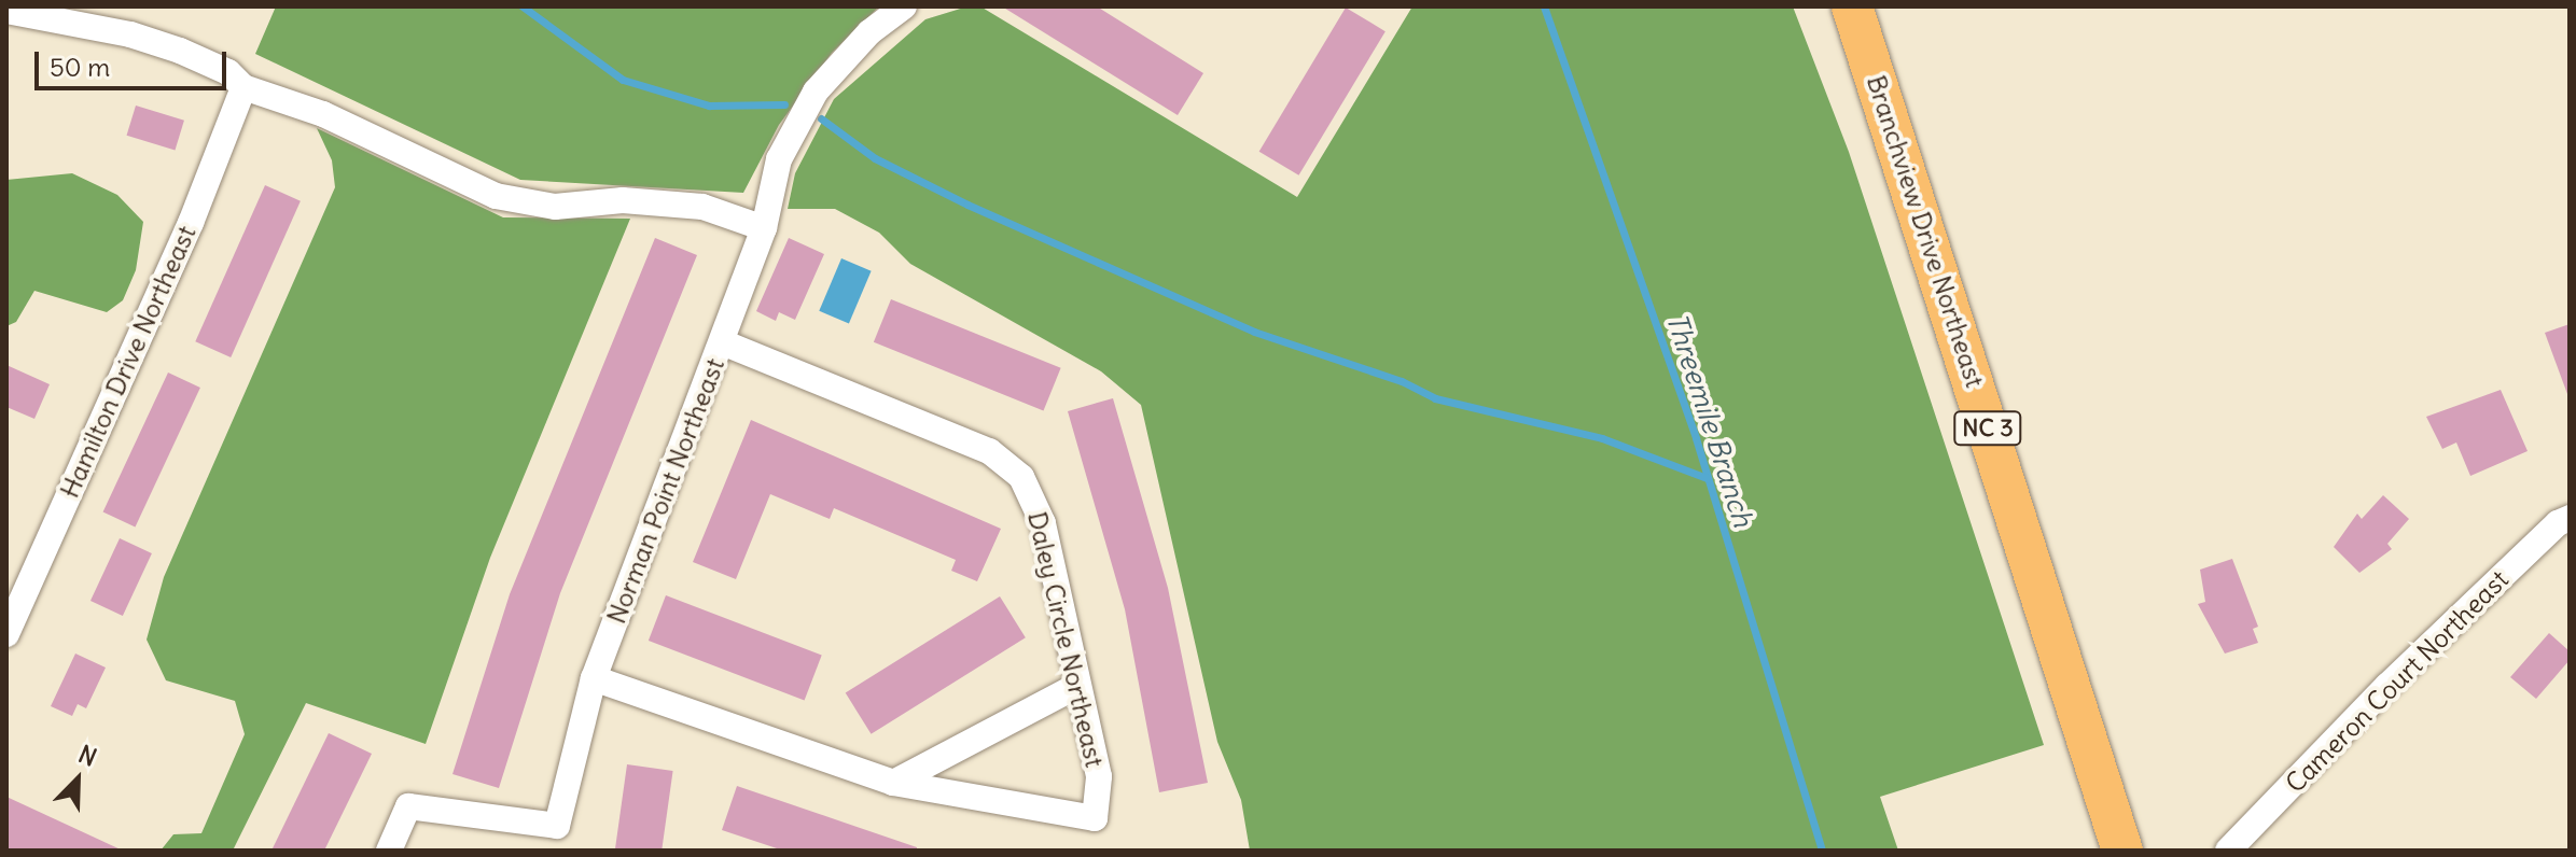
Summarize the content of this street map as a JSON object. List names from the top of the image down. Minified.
{"streets":{"main road":["Branchview Drive Northeast","NC 3"],"street":["Hamilton Drive Northeast","Norman Point Northeast","Daley Circle Northeast","Cameron Court Northeast"]},"crossings":[["Norman Point Northeast","Daley Circle Northeast"]],"water":["Threemile Branch"],"scale_bar":"50 m","north":"top right"}
